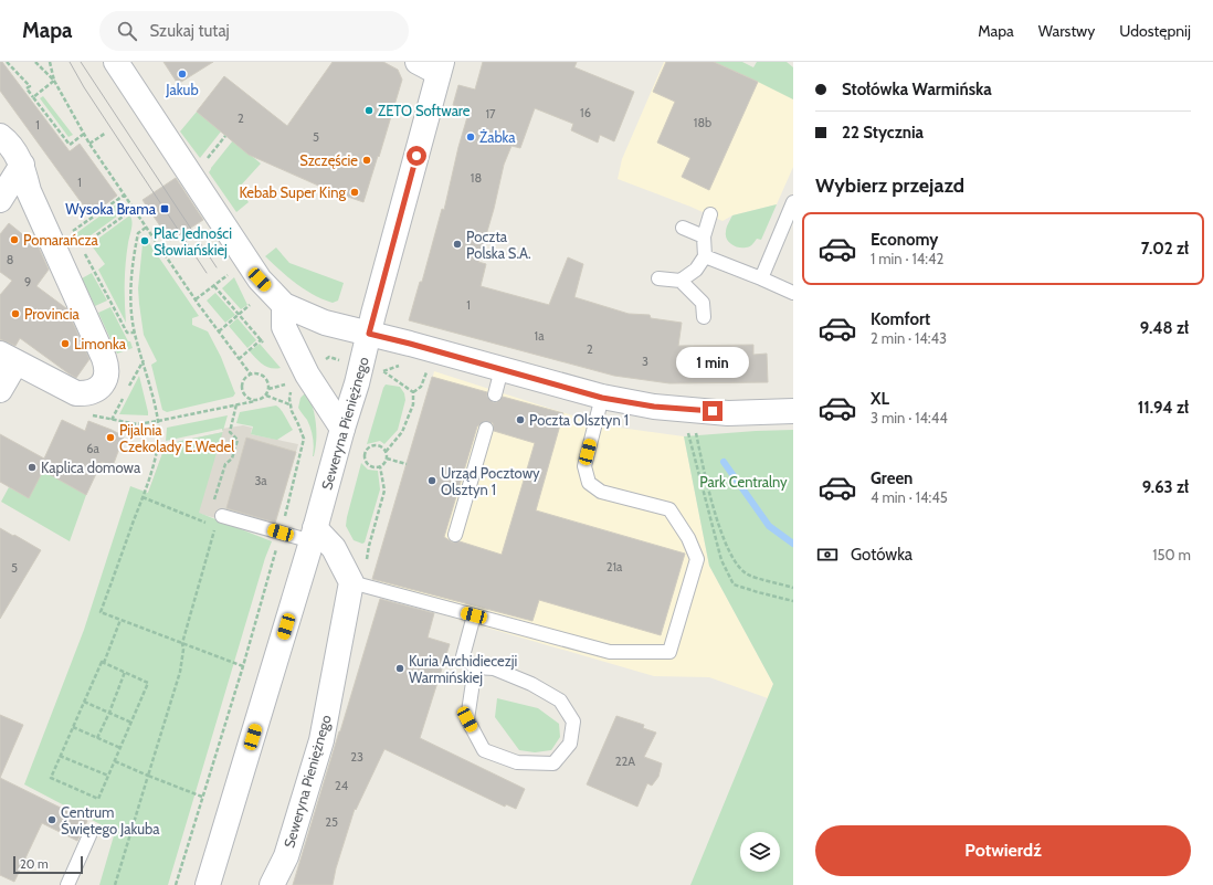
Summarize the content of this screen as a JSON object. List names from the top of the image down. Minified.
{"streets":{"street":["Seweryna Pieniężnego"]},"parks":["Park Centralny"],"places":{"other":["Jakub","ZETO Software","Żabka","Szczęście","Kebab Super King","Pomarańcza","Plac Jedności Słowiańskiej","Poczta Polska S.A.","Provincia","Limonka","Poczta Olsztyn 1","Pijalnia Czekolady E.Wedel","Kaplica domowa","Urząd Pocztowy Olsztyn 1","Kuria Archidiecezji Warmińskiej","Centrum Świętego Jakuba"],"transit":["Wysoka Brama"]},"house_numbers":["16","17","2","18b","1","5","18","1","8","9","1","1a","2","3","6a","3a","21a","5","23","22A","24","25"],"scale_bar":"20 m","page":{"header":"Mapa","search":"Szukaj tutaj","nav":["Mapa","Warstwy","Udostępnij"],"banner":["Stołówka Warmińska","22 Stycznia"],"heading":"Wybierz przejazd","list":[{"name":"Economy","note":"1 min · 14:42","value":"7.02 zł"},{"name":"Komfort","note":"2 min · 14:43","value":"9.48 zł"},{"name":"XL","note":"3 min · 14:44","value":"11.94 zł"},{"name":"Green","note":"4 min · 14:45","value":"9.63 zł"}],"bubble":"1 min","pay":["Gotówka","150 m"],"buttons":"Potwierdź","scale":"20 m"}}
